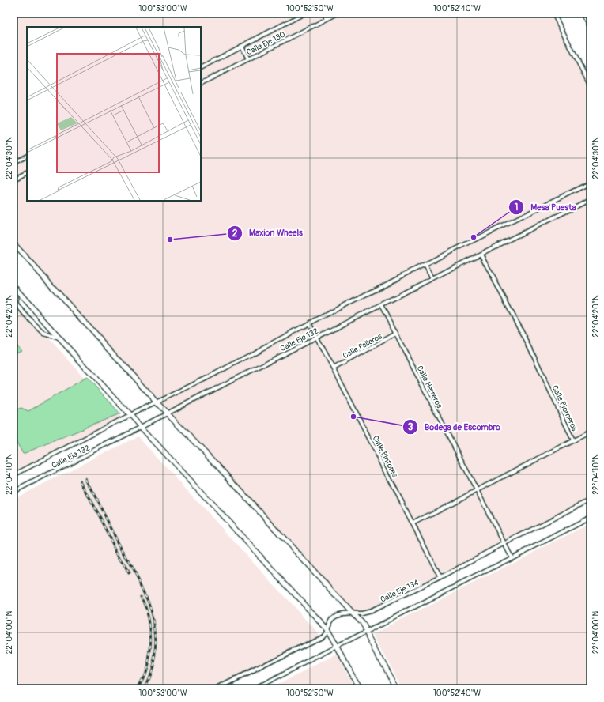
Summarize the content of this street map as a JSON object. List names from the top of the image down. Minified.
{"streets":{"street":["Calle Eje 130","Calle Eje 132","Calle Paileros","Calle Herreros","Calle Plomeros","Calle Pintores","Calle Eje 134"]},"crossings":[["Calle Eje 132","Calle Herreros"],["Calle Eje 132","Calle Plomeros"],["Calle Eje 132","Calle Pintores"],["Calle Paileros","Calle Herreros"],["Calle Paileros","Calle Pintores"],["Calle Herreros","Calle Plomeros"],["Calle Herreros","Calle Eje 134"],["Calle Plomeros","Calle Pintores"],["Calle Pintores","Calle Eje 134"]],"places":["Mesa Puesta","Maxion Wheels","Bodega de Escombro"],"coordinates":["100°53'00\"W","100°52'50\"W","100°52'40\"W","22°04'30\"N","22°04'20\"N","22°04'10\"N","22°04'00\"N"]}
